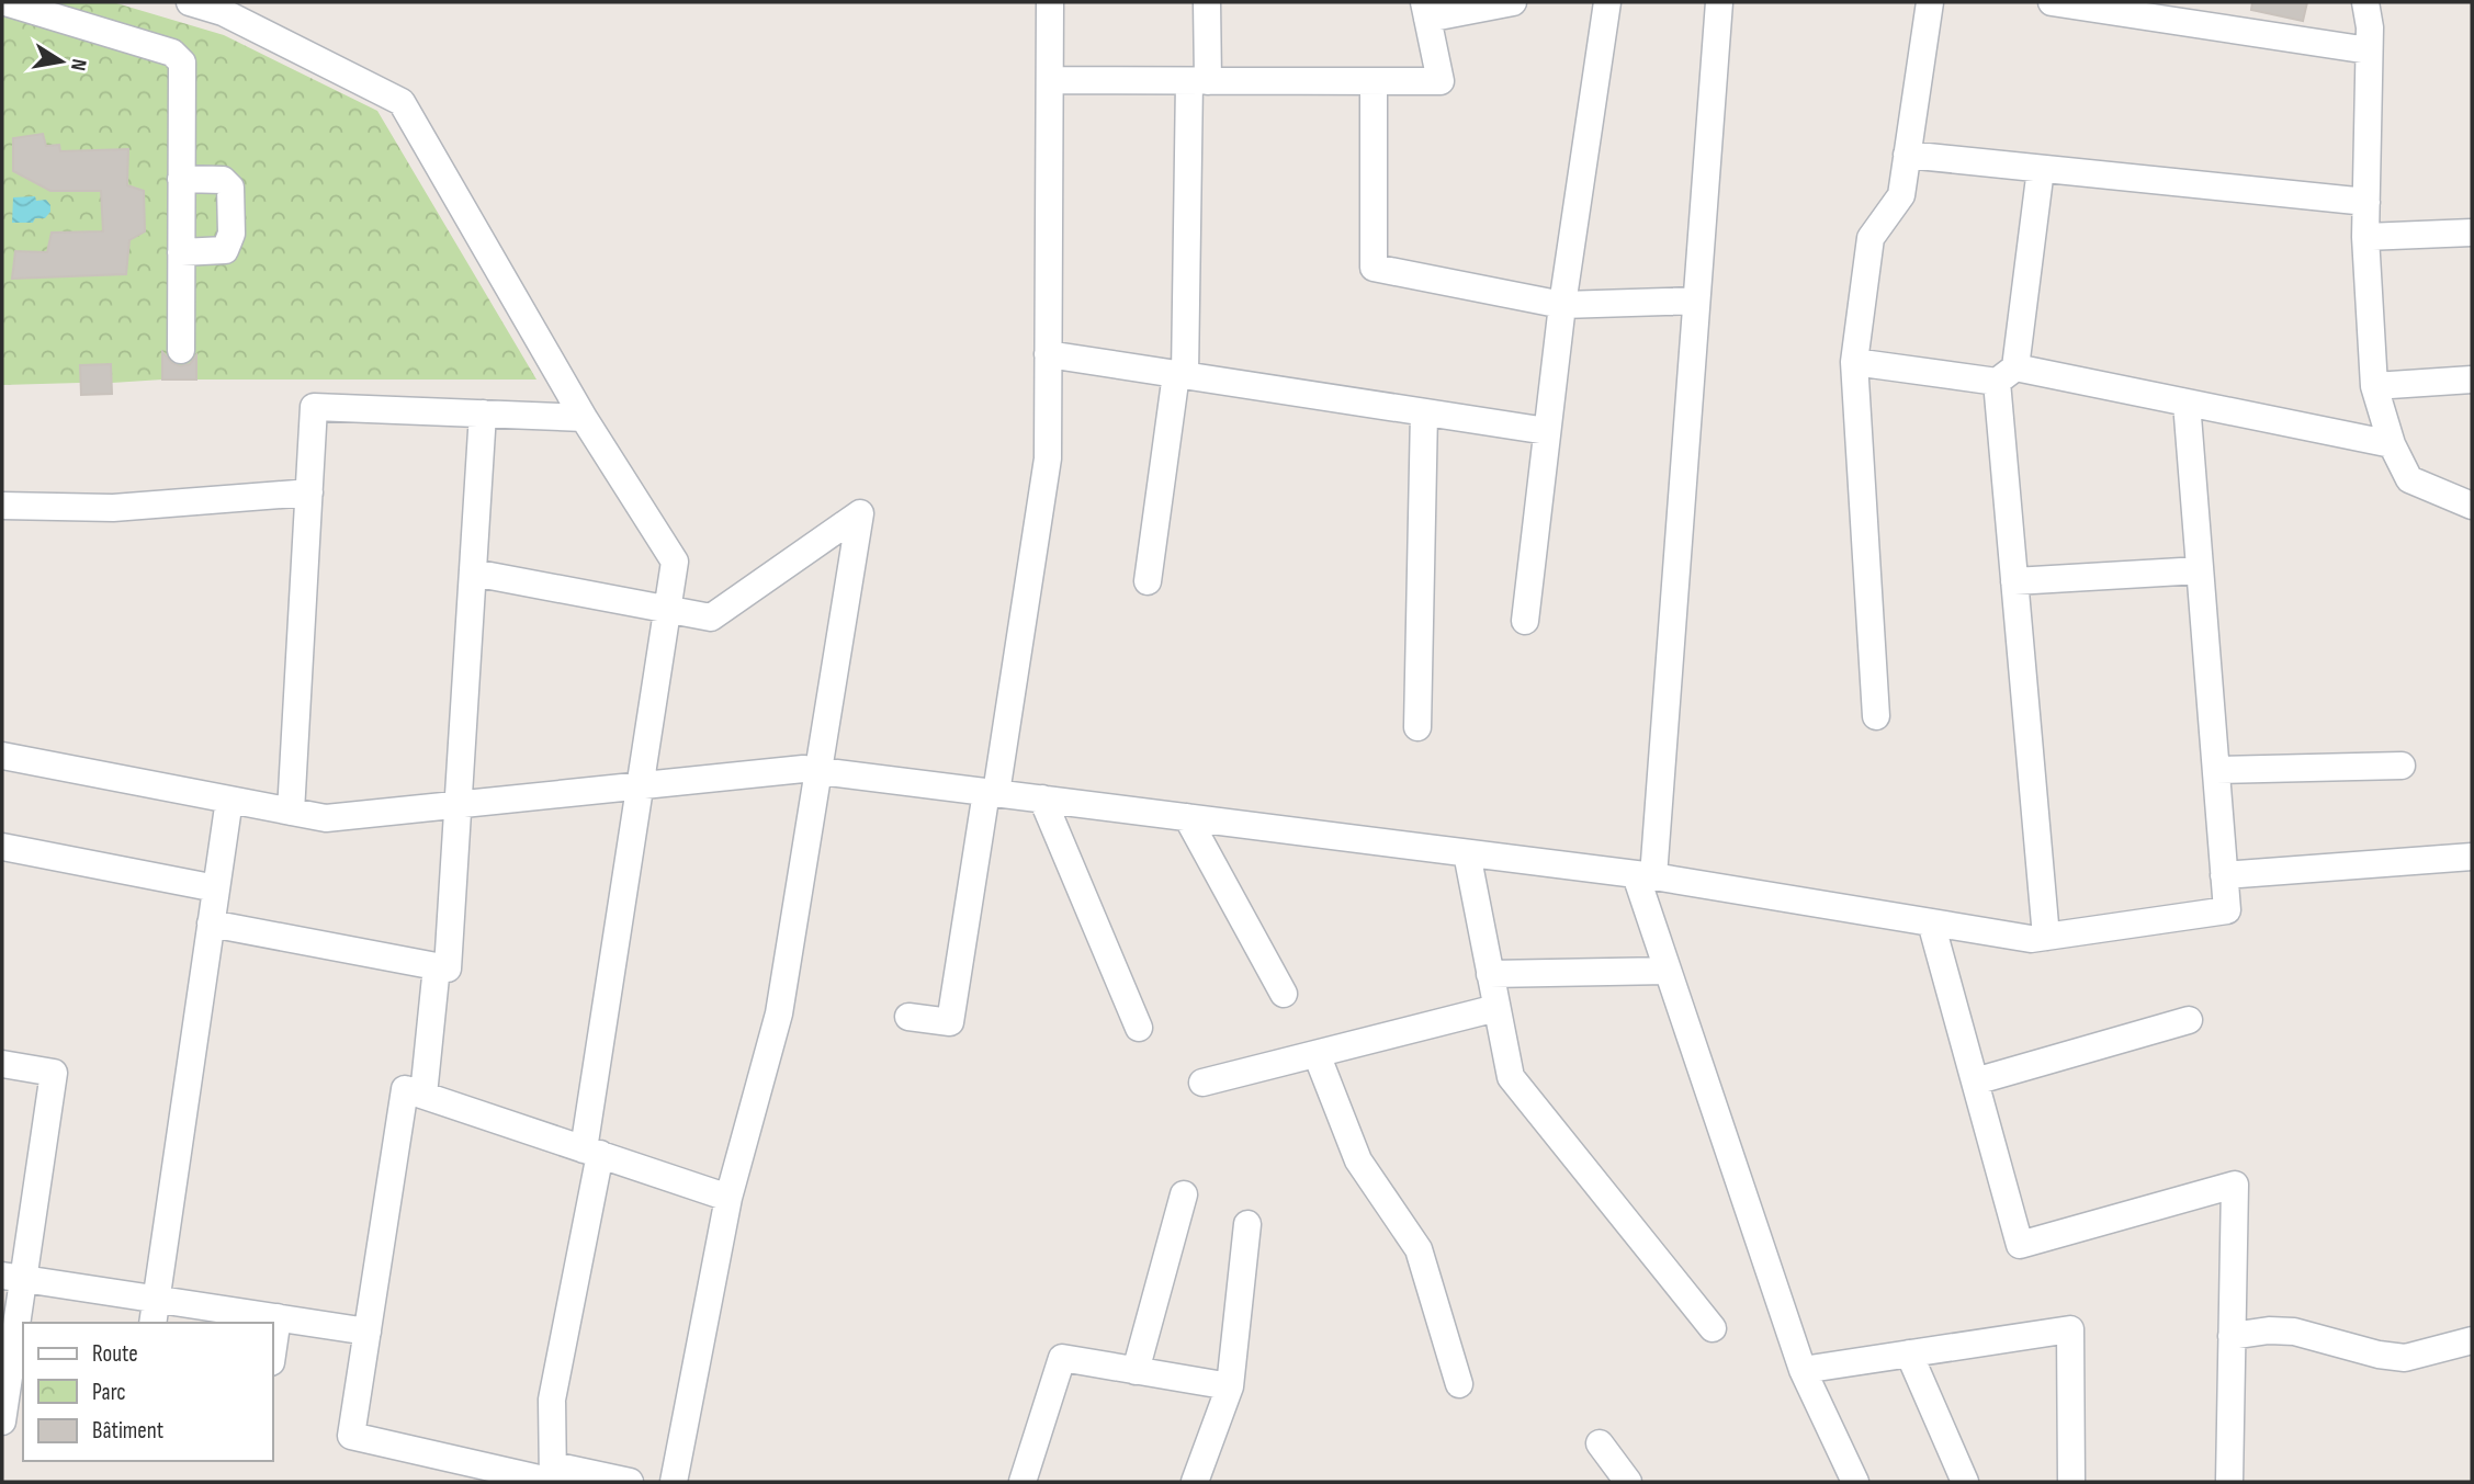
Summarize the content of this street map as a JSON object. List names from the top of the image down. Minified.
{"legend":["Route","Parc","Bâtiment"],"north":"right"}
